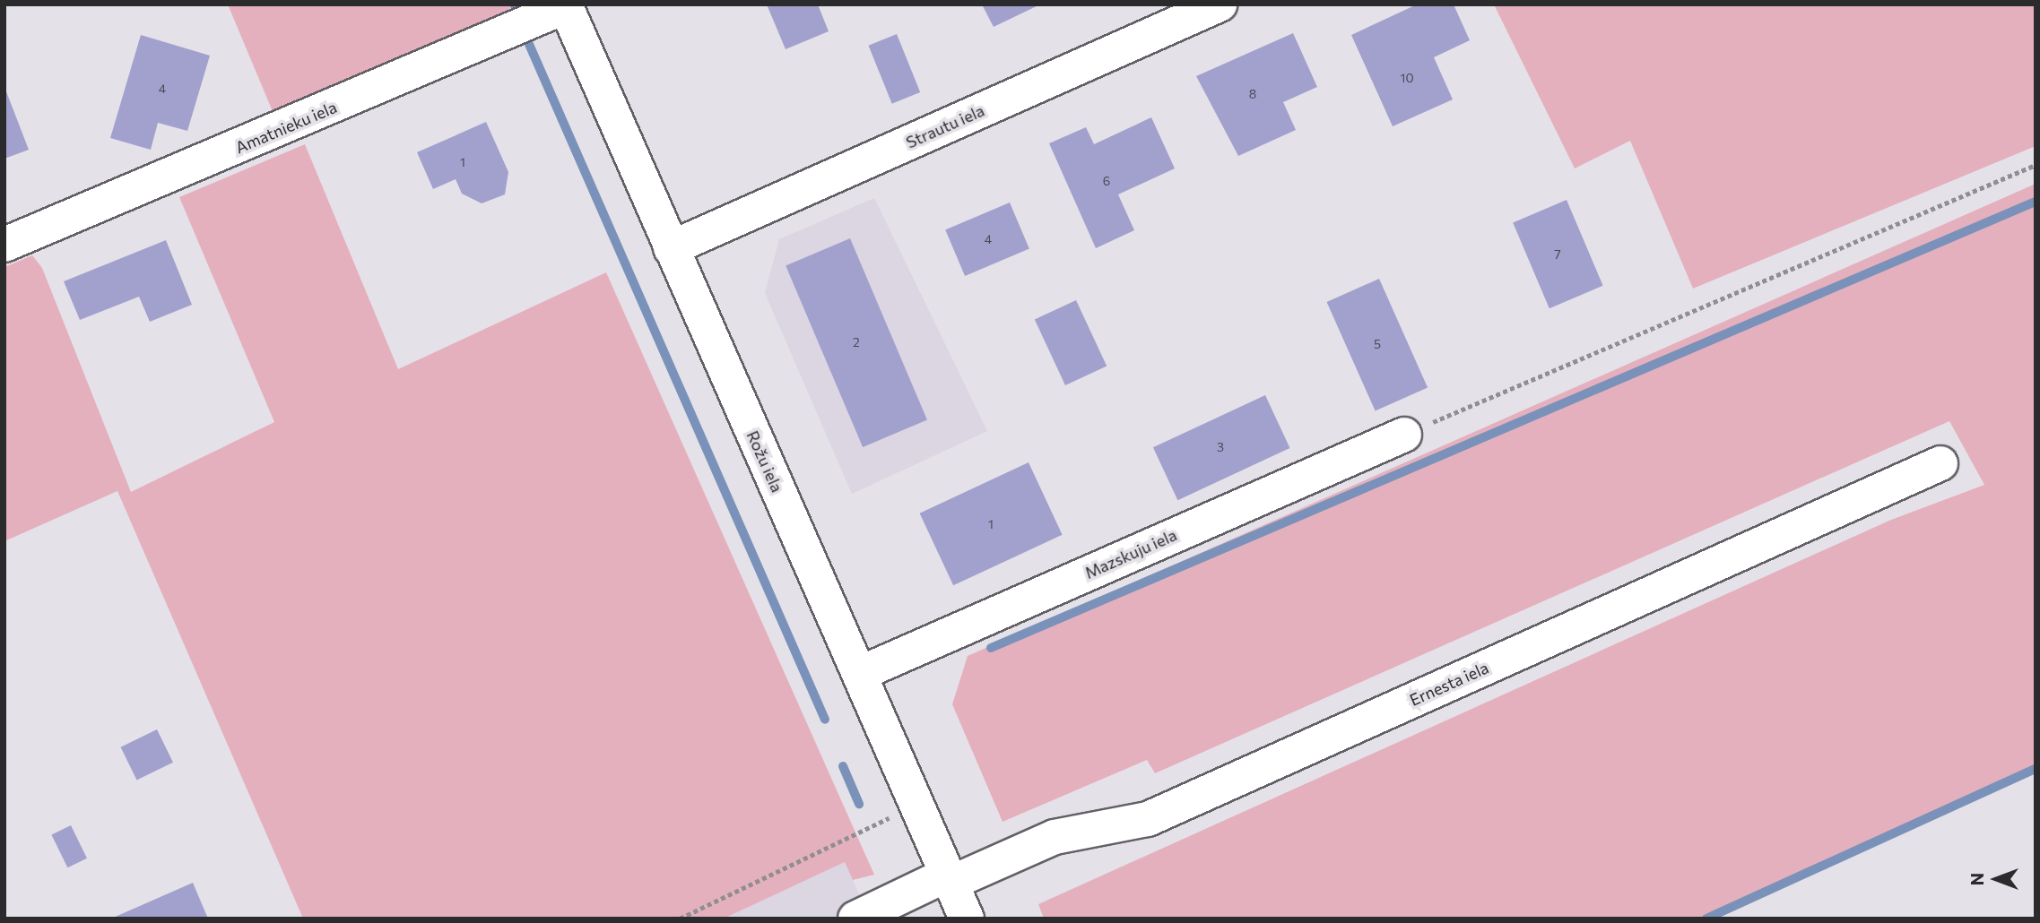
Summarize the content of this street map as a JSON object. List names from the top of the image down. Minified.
{"streets":{"street":["Strautu iela","Amatnieku iela","Rožu iela","Mazskuju iela","Ernesta iela"]},"crossings":[["Strautu iela","Rožu iela"],["Amatnieku iela","Rožu iela"],["Rožu iela","Mazskuju iela"],["Rožu iela","Ernesta iela"]],"house_numbers":["10","4","8","1","6","4","7","2","5","3","1"],"north":"left"}
